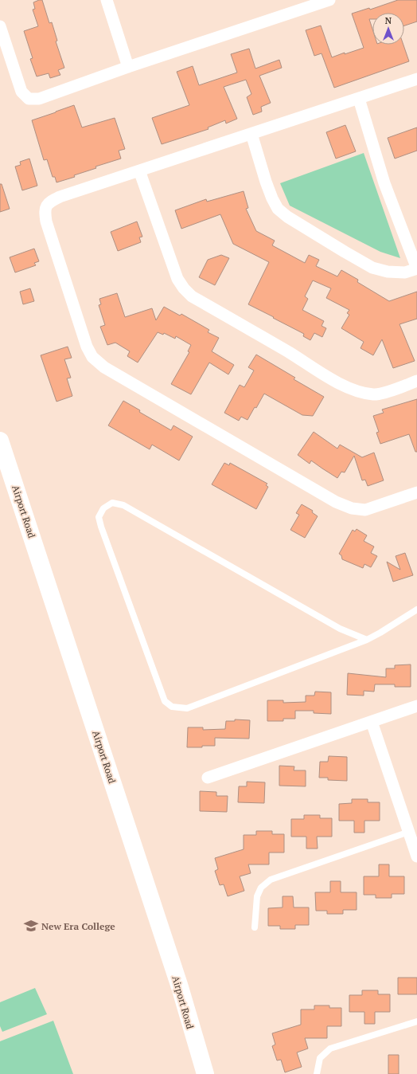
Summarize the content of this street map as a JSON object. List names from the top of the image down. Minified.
{"streets":{"main road":["Airport Road"]},"places":{"school or university":["New Era College"]},"north":"top"}
